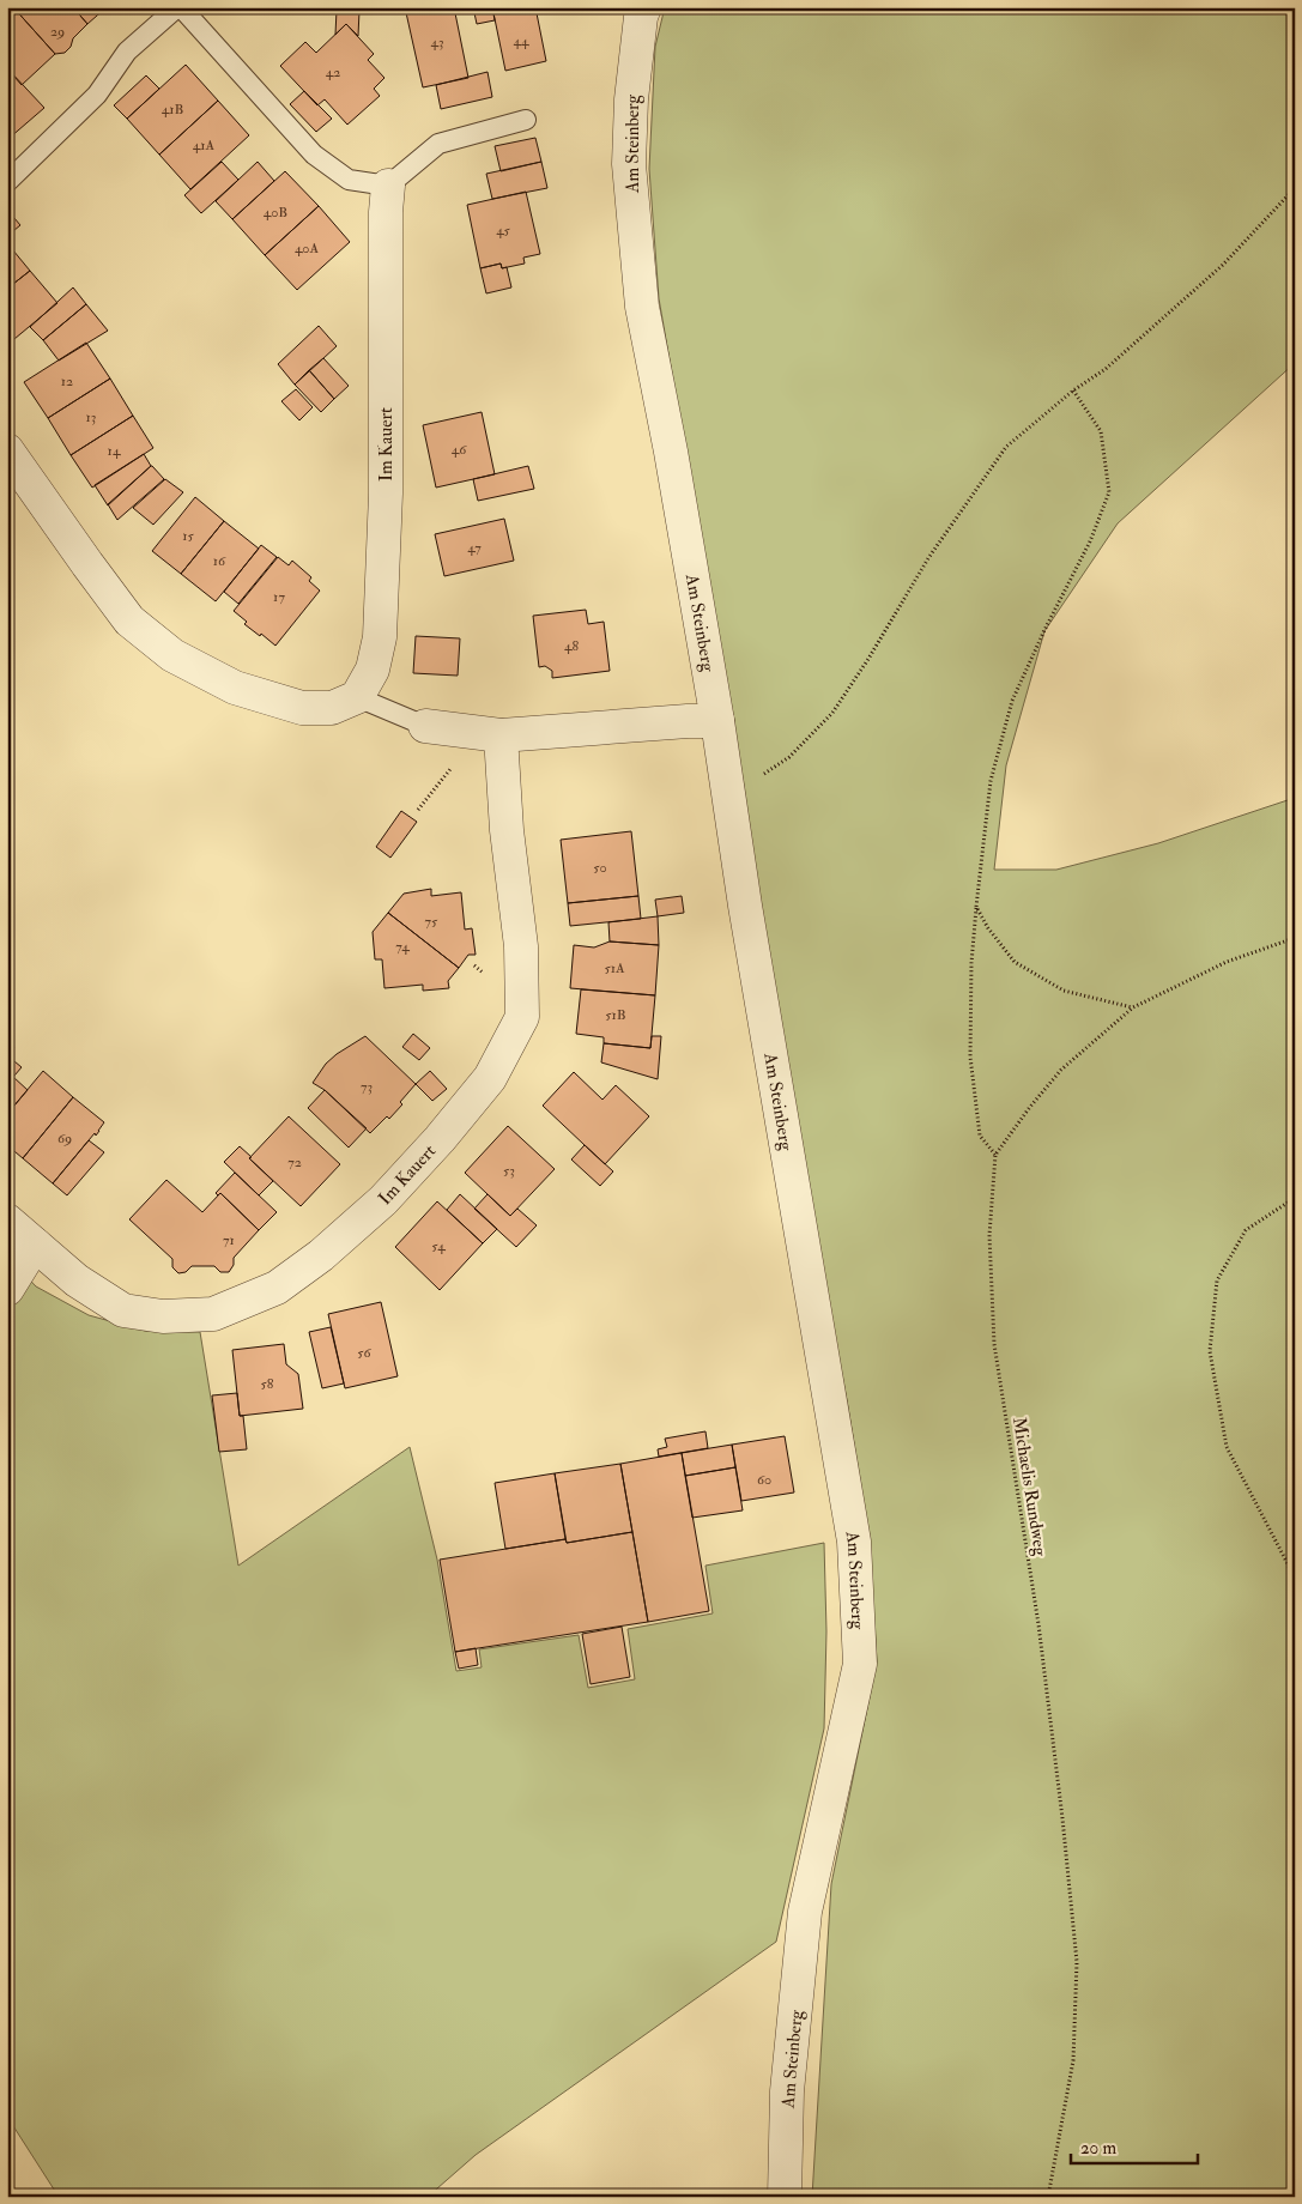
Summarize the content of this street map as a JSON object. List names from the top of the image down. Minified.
{"streets":{"street":["Am Steinberg","Im Kauert"],"path":["Michaelis Rundweg"]},"house_numbers":["29","44","43","42","41B","41A","40B","45","40A","12","13","46","14","15","47","16","17","48","50","75","74","51A","51B","73","69","72","53","71","54","56","58","60"],"scale_bar":"20 m"}
